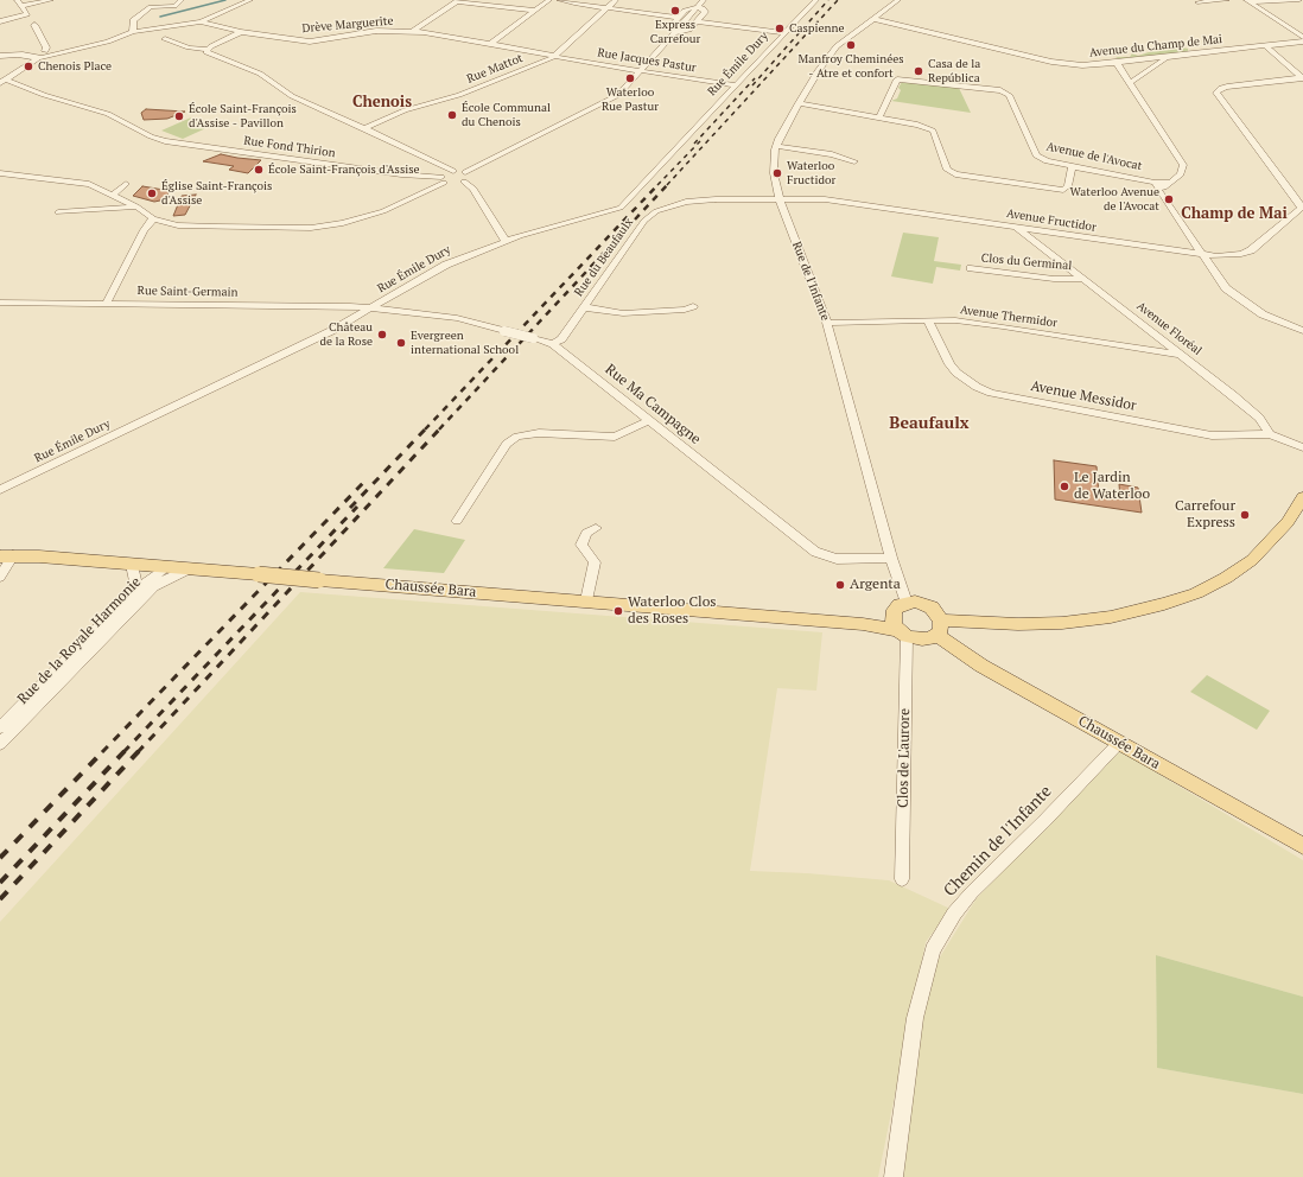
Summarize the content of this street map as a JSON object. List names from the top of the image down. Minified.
{"streets":{"main road":["Chaussée Bara"],"street":["Drève Marguerite","Avenue du Champ de Mai","Rue Jacques Pastur","Rue Émile Dury","Rue Mattot","Rue Fond Thirion","Avenue de l'Avocat","Avenue Fructidor","Rue du Beaufaulx","Clos du Germinal","Rue de l'Infante","Rue Saint-Germain","Avenue Thermidor","Avenue Floréal","Avenue Messidor","Rue Ma Campagne","Rue de la Royale Harmonie","Clos de L'aurore","Chemin de l'Infante"]},"crossings":[["Drève Marguerite","Rue Jacques Pastur"],["Drève Marguerite","Rue Mattot"],["Avenue du Champ de Mai","Rue de l'Infante"],["Rue Jacques Pastur","Rue Émile Dury"],["Rue Jacques Pastur","Rue Mattot"],["Rue Émile Dury","Rue Saint-Germain"],["Rue Émile Dury","Rue Ma Campagne"],["Avenue Fructidor","Rue du Beaufaulx"],["Avenue Fructidor","Rue de l'Infante"],["Avenue Fructidor","Avenue Floréal"],["Rue du Beaufaulx","Rue de l'Infante"],["Rue du Beaufaulx","Rue Ma Campagne"],["Clos du Germinal","Avenue Floréal"],["Rue de l'Infante","Avenue Thermidor"],["Rue de l'Infante","Rue Ma Campagne"],["Rue de l'Infante","Chaussée Bara"],["Rue de l'Infante","Clos de L'aurore"],["Rue Saint-Germain","Rue Ma Campagne"],["Avenue Thermidor","Avenue Floréal"],["Avenue Thermidor","Avenue Messidor"],["Avenue Floréal","Avenue Messidor"],["Chaussée Bara","Rue de la Royale Harmonie"],["Chaussée Bara","Clos de L'aurore"],["Chaussée Bara","Chemin de l'Infante"]],"districts":["Chenois","Champ de Mai","Beaufaulx"],"places":["Express Carrefour","Caspienne","Manfroy Cheminées - Atre et confort","Chenois Place","Casa de la República","Waterloo Rue Pastur","École Communal du Chenois","École Saint-François d'Assise - Pavillon","École Saint-François d'Assise","Waterloo Fructidor","Église Saint-François d'Assise","Waterloo Avenue de l'Avocat","Château de la Rose","Evergreen international School","Le Jardin de Waterloo","Carrefour Express","Argenta","Waterloo Clos des Roses"]}
